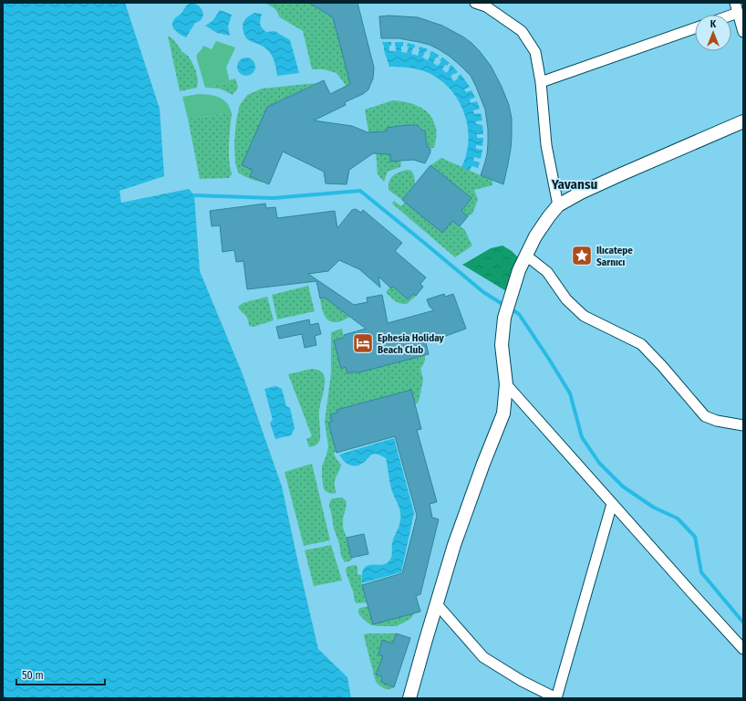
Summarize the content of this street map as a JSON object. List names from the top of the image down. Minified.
{"districts":["Yavansu"],"places":{"place":["Ilıcatepe Sarnıcı"],"hotel":["Ephesia Holiday Beach Club"]},"scale_bar":"50 m","north":"top"}
